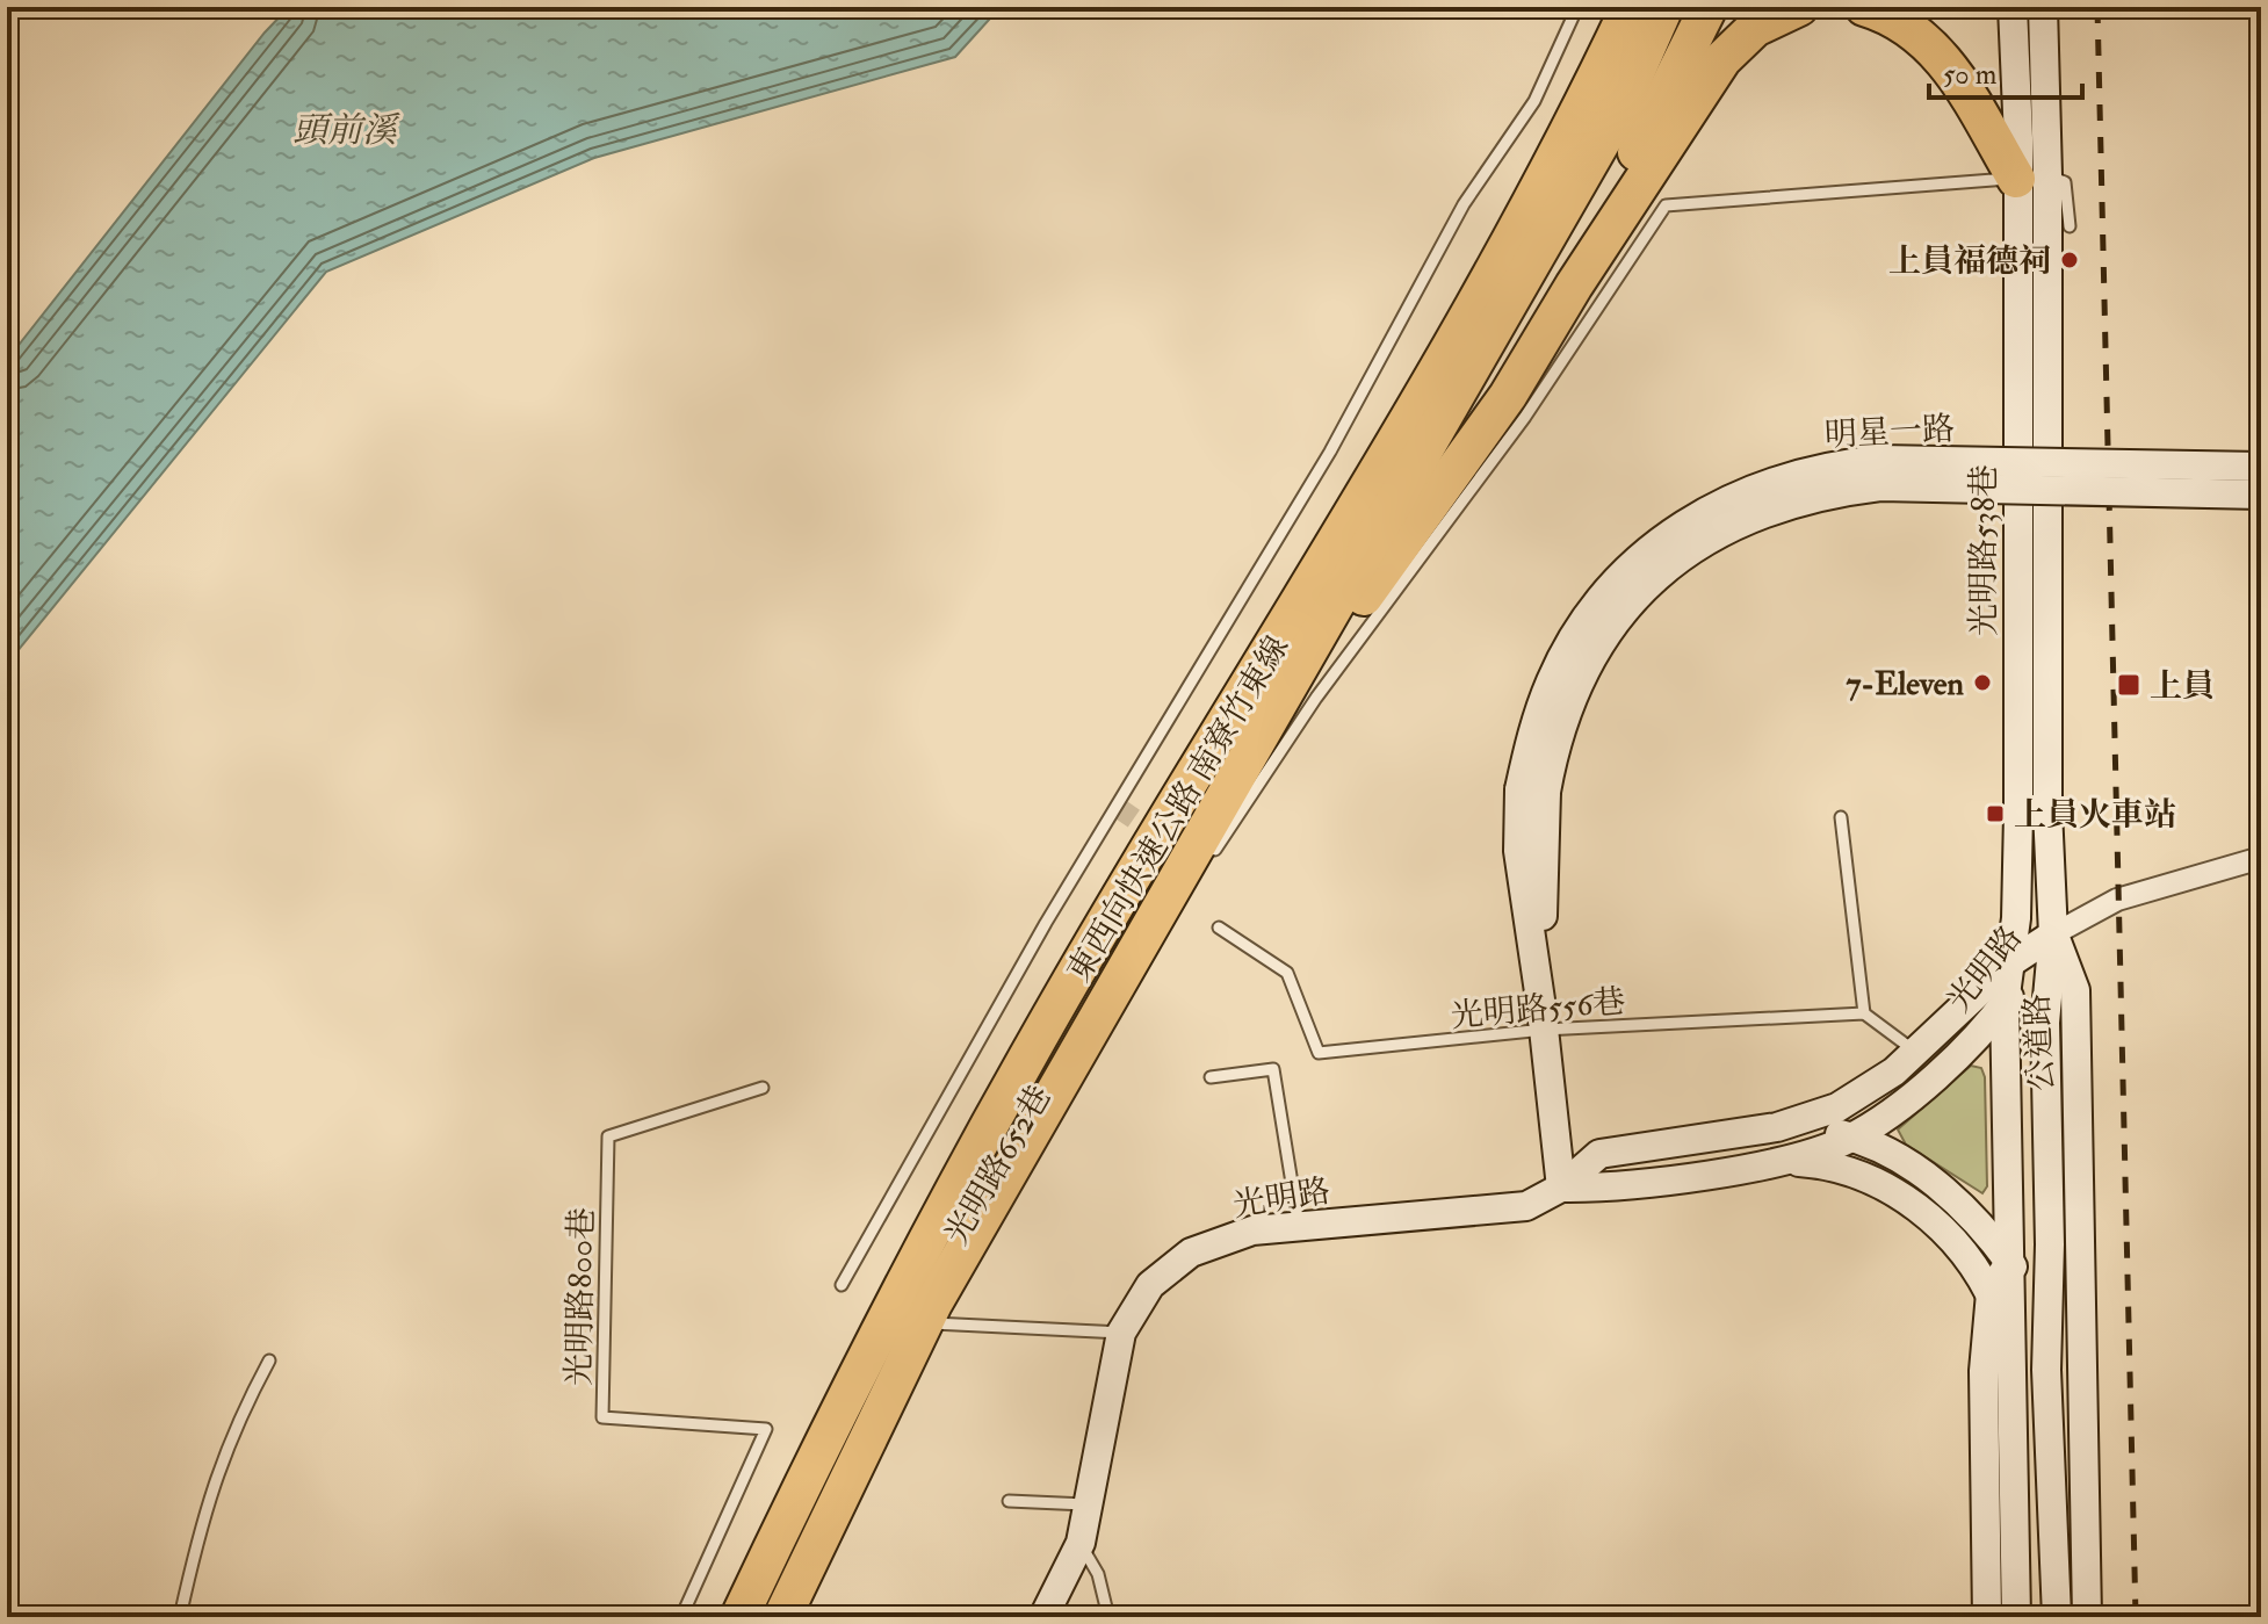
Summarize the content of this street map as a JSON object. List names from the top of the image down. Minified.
{"streets":{"highway":["東西向快速公路 南寮竹東線"],"street":["明星一路","光明路538巷","光明路","公道路"],"lane":["光明路556巷","光明路652巷","光明路800巷"]},"crossings":[["明星一路","光明路"],["明星一路","光明路556巷"],["光明路538巷","光明路"],["光明路538巷","公道路"],["光明路","公道路"],["光明路","光明路652巷"]],"water":["頭前溪"],"places":{"other":["上員福德祠","7-Eleven"],"transit":["上員","上員火車站"]},"scale_bar":"50 m"}
